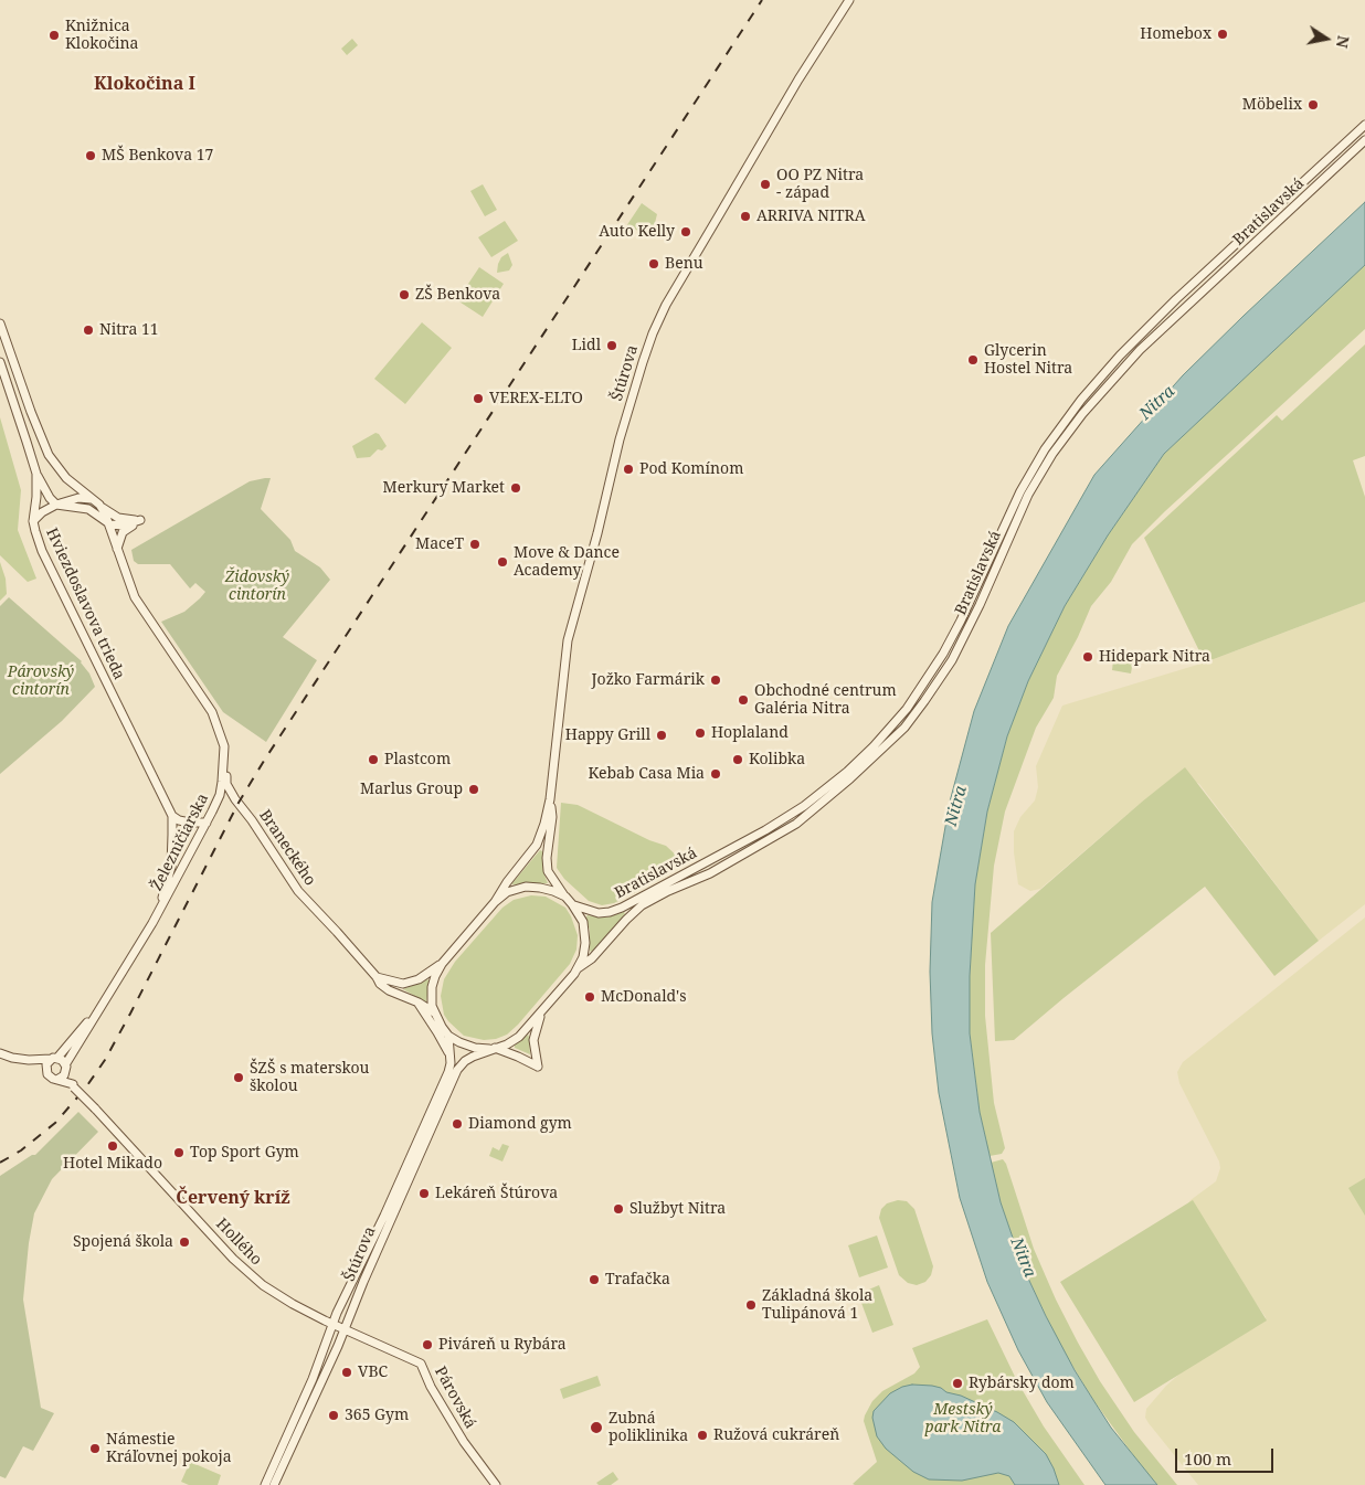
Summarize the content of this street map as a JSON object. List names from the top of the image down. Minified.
{"streets":{"main road":["Bratislavská","Štúrova","Hviezdoslavova trieda","Železničiarska","Braneckého","Hollého","Párovská"]},"crossings":[["Bratislavská","Štúrova"],["Bratislavská","Braneckého"],["Štúrova","Braneckého"],["Štúrova","Hollého"],["Štúrova","Párovská"],["Hviezdoslavova trieda","Železničiarska"],["Železničiarska","Braneckého"],["Železničiarska","Hollého"],["Hollého","Párovská"]],"districts":["Klokočina I","Červený kríž"],"water":["Nitra"],"parks":["Židovský cintorín","Párovský cintorín","Mestský park Nitra"],"places":["Homebox","Knižnica Klokočina","Möbelix","MŠ Benkova 17","OO PZ Nitra - západ","ARRIVA NITRA","Auto Kelly","Benu","ZŠ Benkova","Nitra 11","Lidl","Glycerin Hostel Nitra","VEREX-ELTO","Pod Komínom","Merkury Market","MaceT","Move & Dance Academy","Hidepark Nitra","Jožko Farmárik","Obchodné centrum Galéria Nitra","Hoplaland","Happy Grill","Plastcom","Kolibka","Kebab Casa Mia","Marlus Group","McDonald's","ŠZŠ s materskou školou","Diamond gym","Hotel Mikado","Top Sport Gym","Lekáreň Štúrova","Službyt Nitra","Spojená škola","Trafačka","Základná škola Tulipánová 1","Piváreň u Rybára","VBC","Rybársky dom","365 Gym","Zubná poliklinika","Ružová cukráreň","Námestie Kráľovnej pokoja"],"scale_bar":"100 m","north":"right"}
